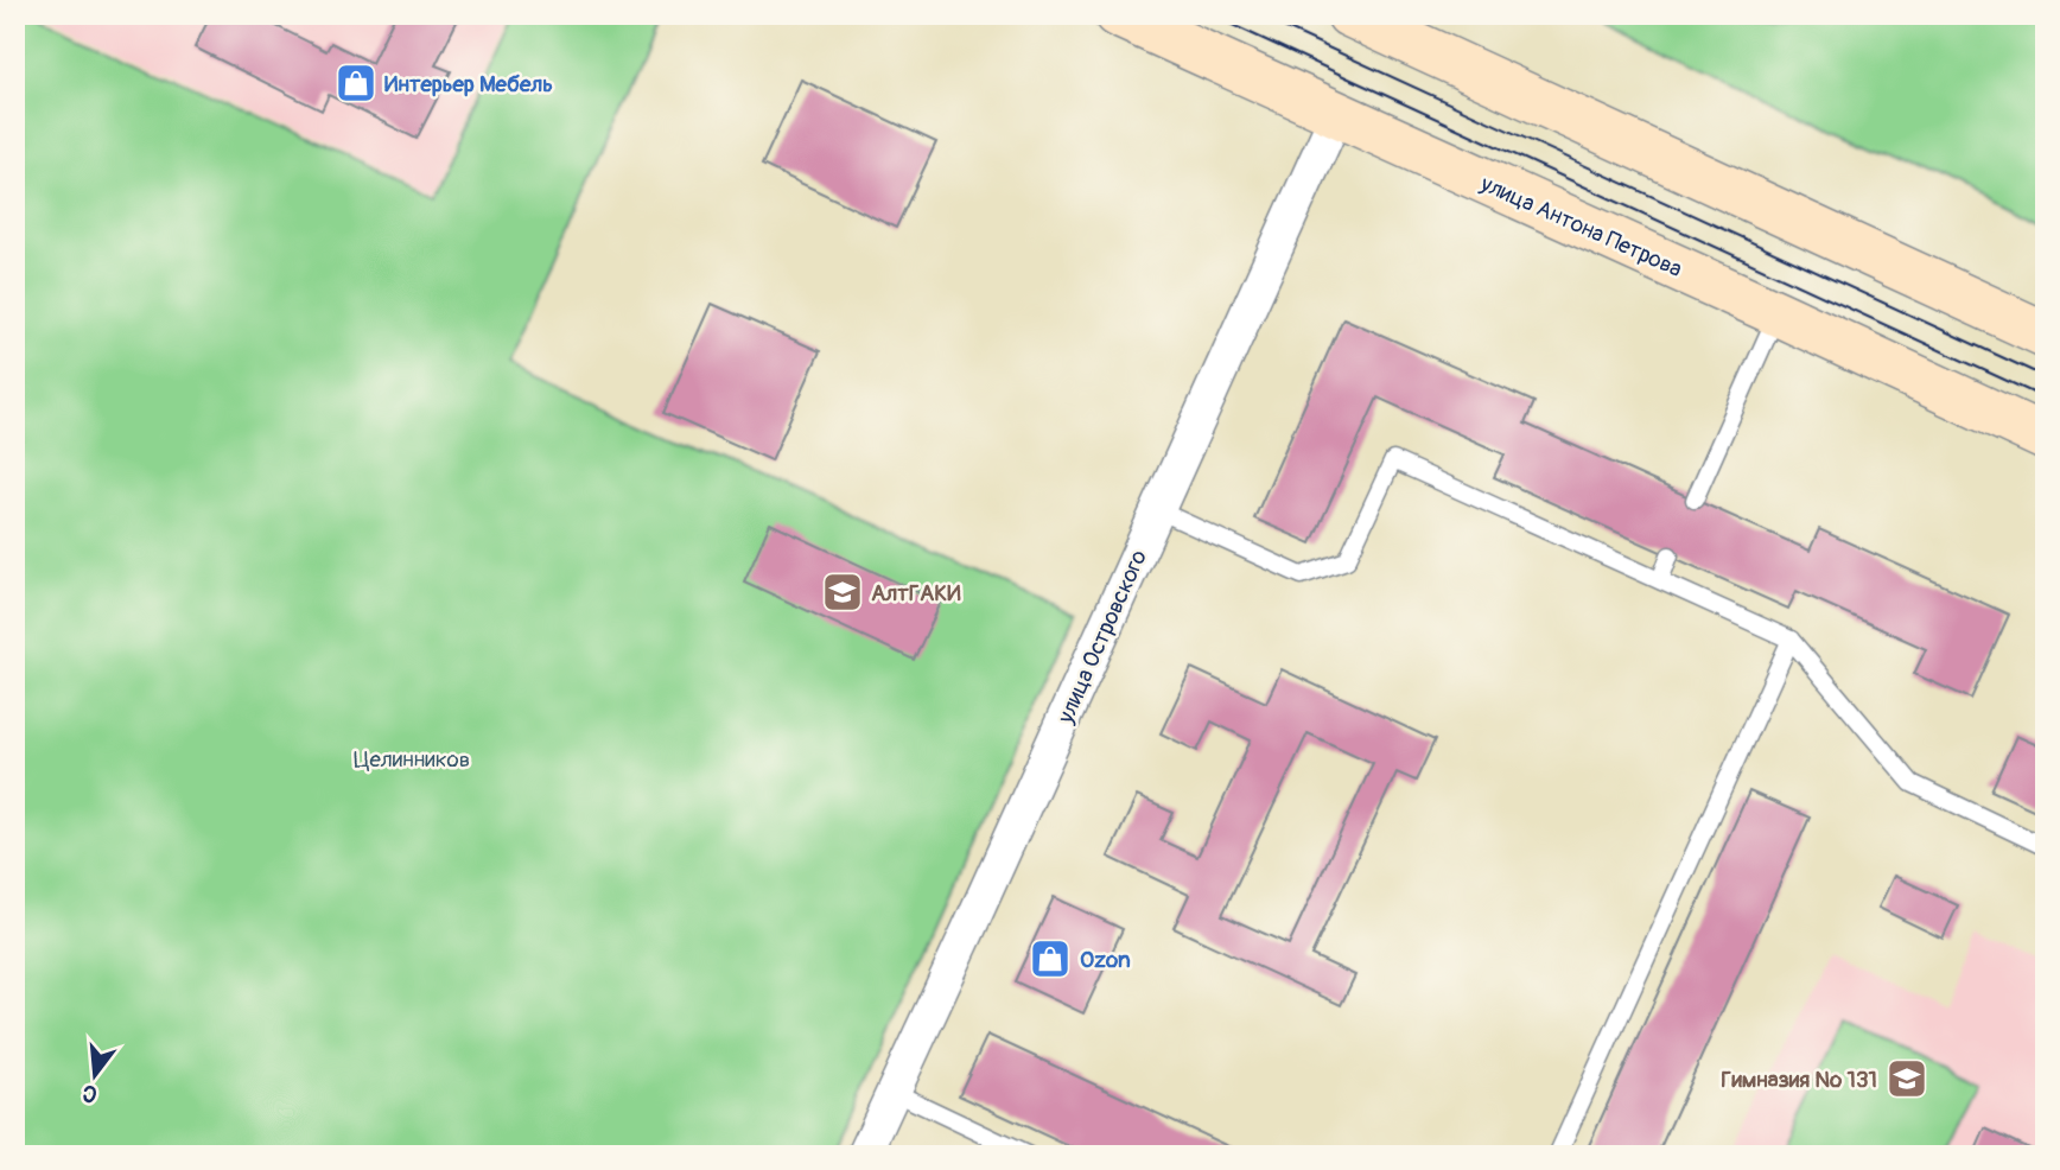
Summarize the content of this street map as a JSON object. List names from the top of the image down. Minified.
{"streets":{"main road":["улица Антона Петрова"],"street":["улица Островского"]},"crossings":[["улица Антона Петрова","улица Островского"]],"parks":["Целинников"],"places":{"shop":["Интерьер Мебель","Ozon"],"school or university":["АлтГАКИ","Гимназия № 131"]},"north":"bottom"}
